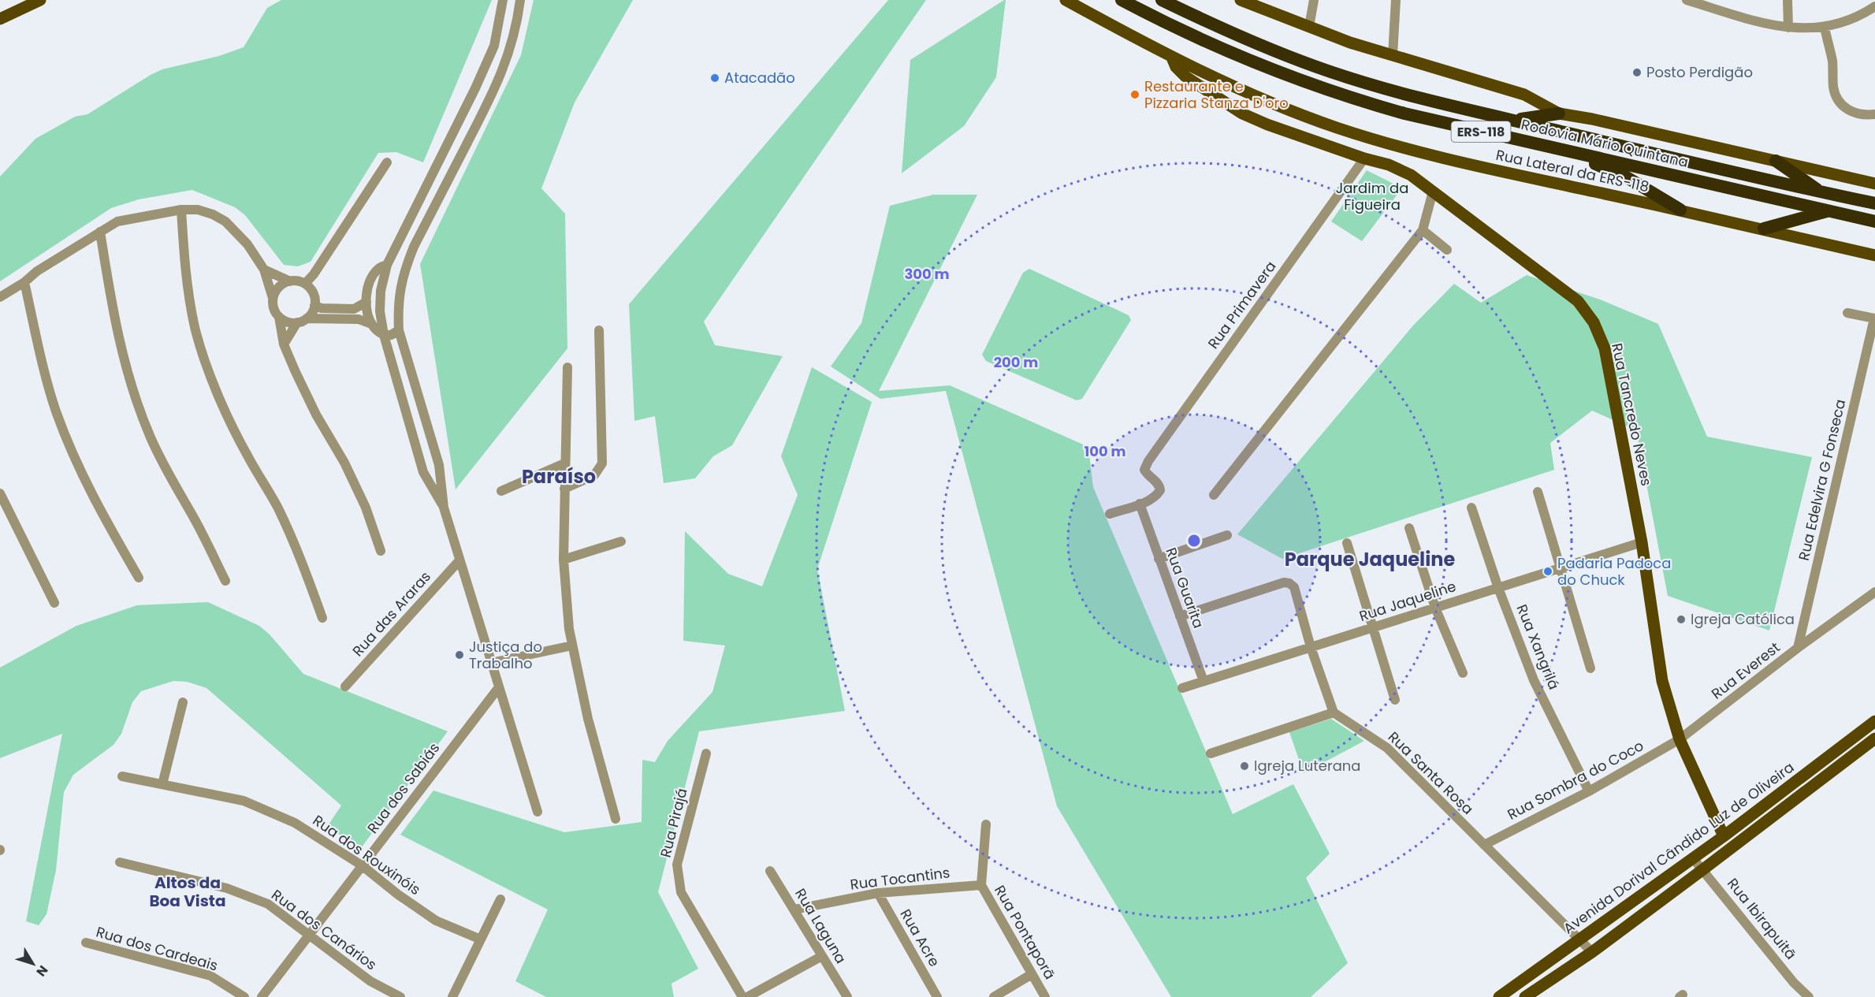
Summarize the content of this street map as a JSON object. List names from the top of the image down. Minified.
{"streets":{"highway":["ERS-118","Rodovia Mário Quintana"],"main road":["Rua Lateral da ERS-118","Rua Tancredo Neves","Avenida Dorival Cândido Luz de Oliveira"],"street":["Rua Primavera","Rua Edelvira G Fonseca","Rua Guarita","Rua Jaqueline","Rua das Araras","Rua Xangrilá","Rua Everest","Rua Santa Rosa","Rua Sombra do Coco","Rua dos Sabiás","Rua Pirajá","Rua dos Rouxinóis","Rua Tocantins","Rua Ibirapuitã","Rua Laguna","Rua dos Canários","Rua Pontaporã","Rua Acre","Rua dos Cardeais"]},"crossings":[["Rua Lateral da ERS-118","Rua Tancredo Neves"],["Rua Primavera","Rua Tancredo Neves"],["Rua Primavera","Rua Guarita"],["Rua Tancredo Neves","Rua Jaqueline"],["Rua Tancredo Neves","Rua Everest"],["Rua Tancredo Neves","Rua Sombra do Coco"],["Rua Tancredo Neves","Avenida Dorival Cândido Luz de Oliveira"],["Rua Edelvira G Fonseca","Rua Everest"],["Rua Guarita","Rua Jaqueline"],["Rua Jaqueline","Rua Xangrilá"],["Rua Xangrilá","Rua Sombra do Coco"],["Rua Everest","Rua Sombra do Coco"],["Rua Santa Rosa","Rua Sombra do Coco"],["Rua Santa Rosa","Avenida Dorival Cândido Luz de Oliveira"],["Rua dos Sabiás","Rua dos Rouxinóis"],["Rua dos Sabiás","Rua dos Canários"],["Avenida Dorival Cândido Luz de Oliveira","Rua Ibirapuitã"],["Rua Tocantins","Rua Laguna"],["Rua Tocantins","Rua Pontaporã"],["Rua Tocantins","Rua Acre"]],"districts":["Paraíso","Parque Jaqueline","Altos da Boa Vista"],"parks":["Jardim da Figueira"],"places":["Posto Perdigão","Atacadão","Restaurante e Pizzaria Stanza D'oro","Padaria Padoca do Chuck","Igreja Católica","Justiça do Trabalho","Igreja Luterana"],"north":"bottom right","rings":["300 m","200 m","100 m"]}
